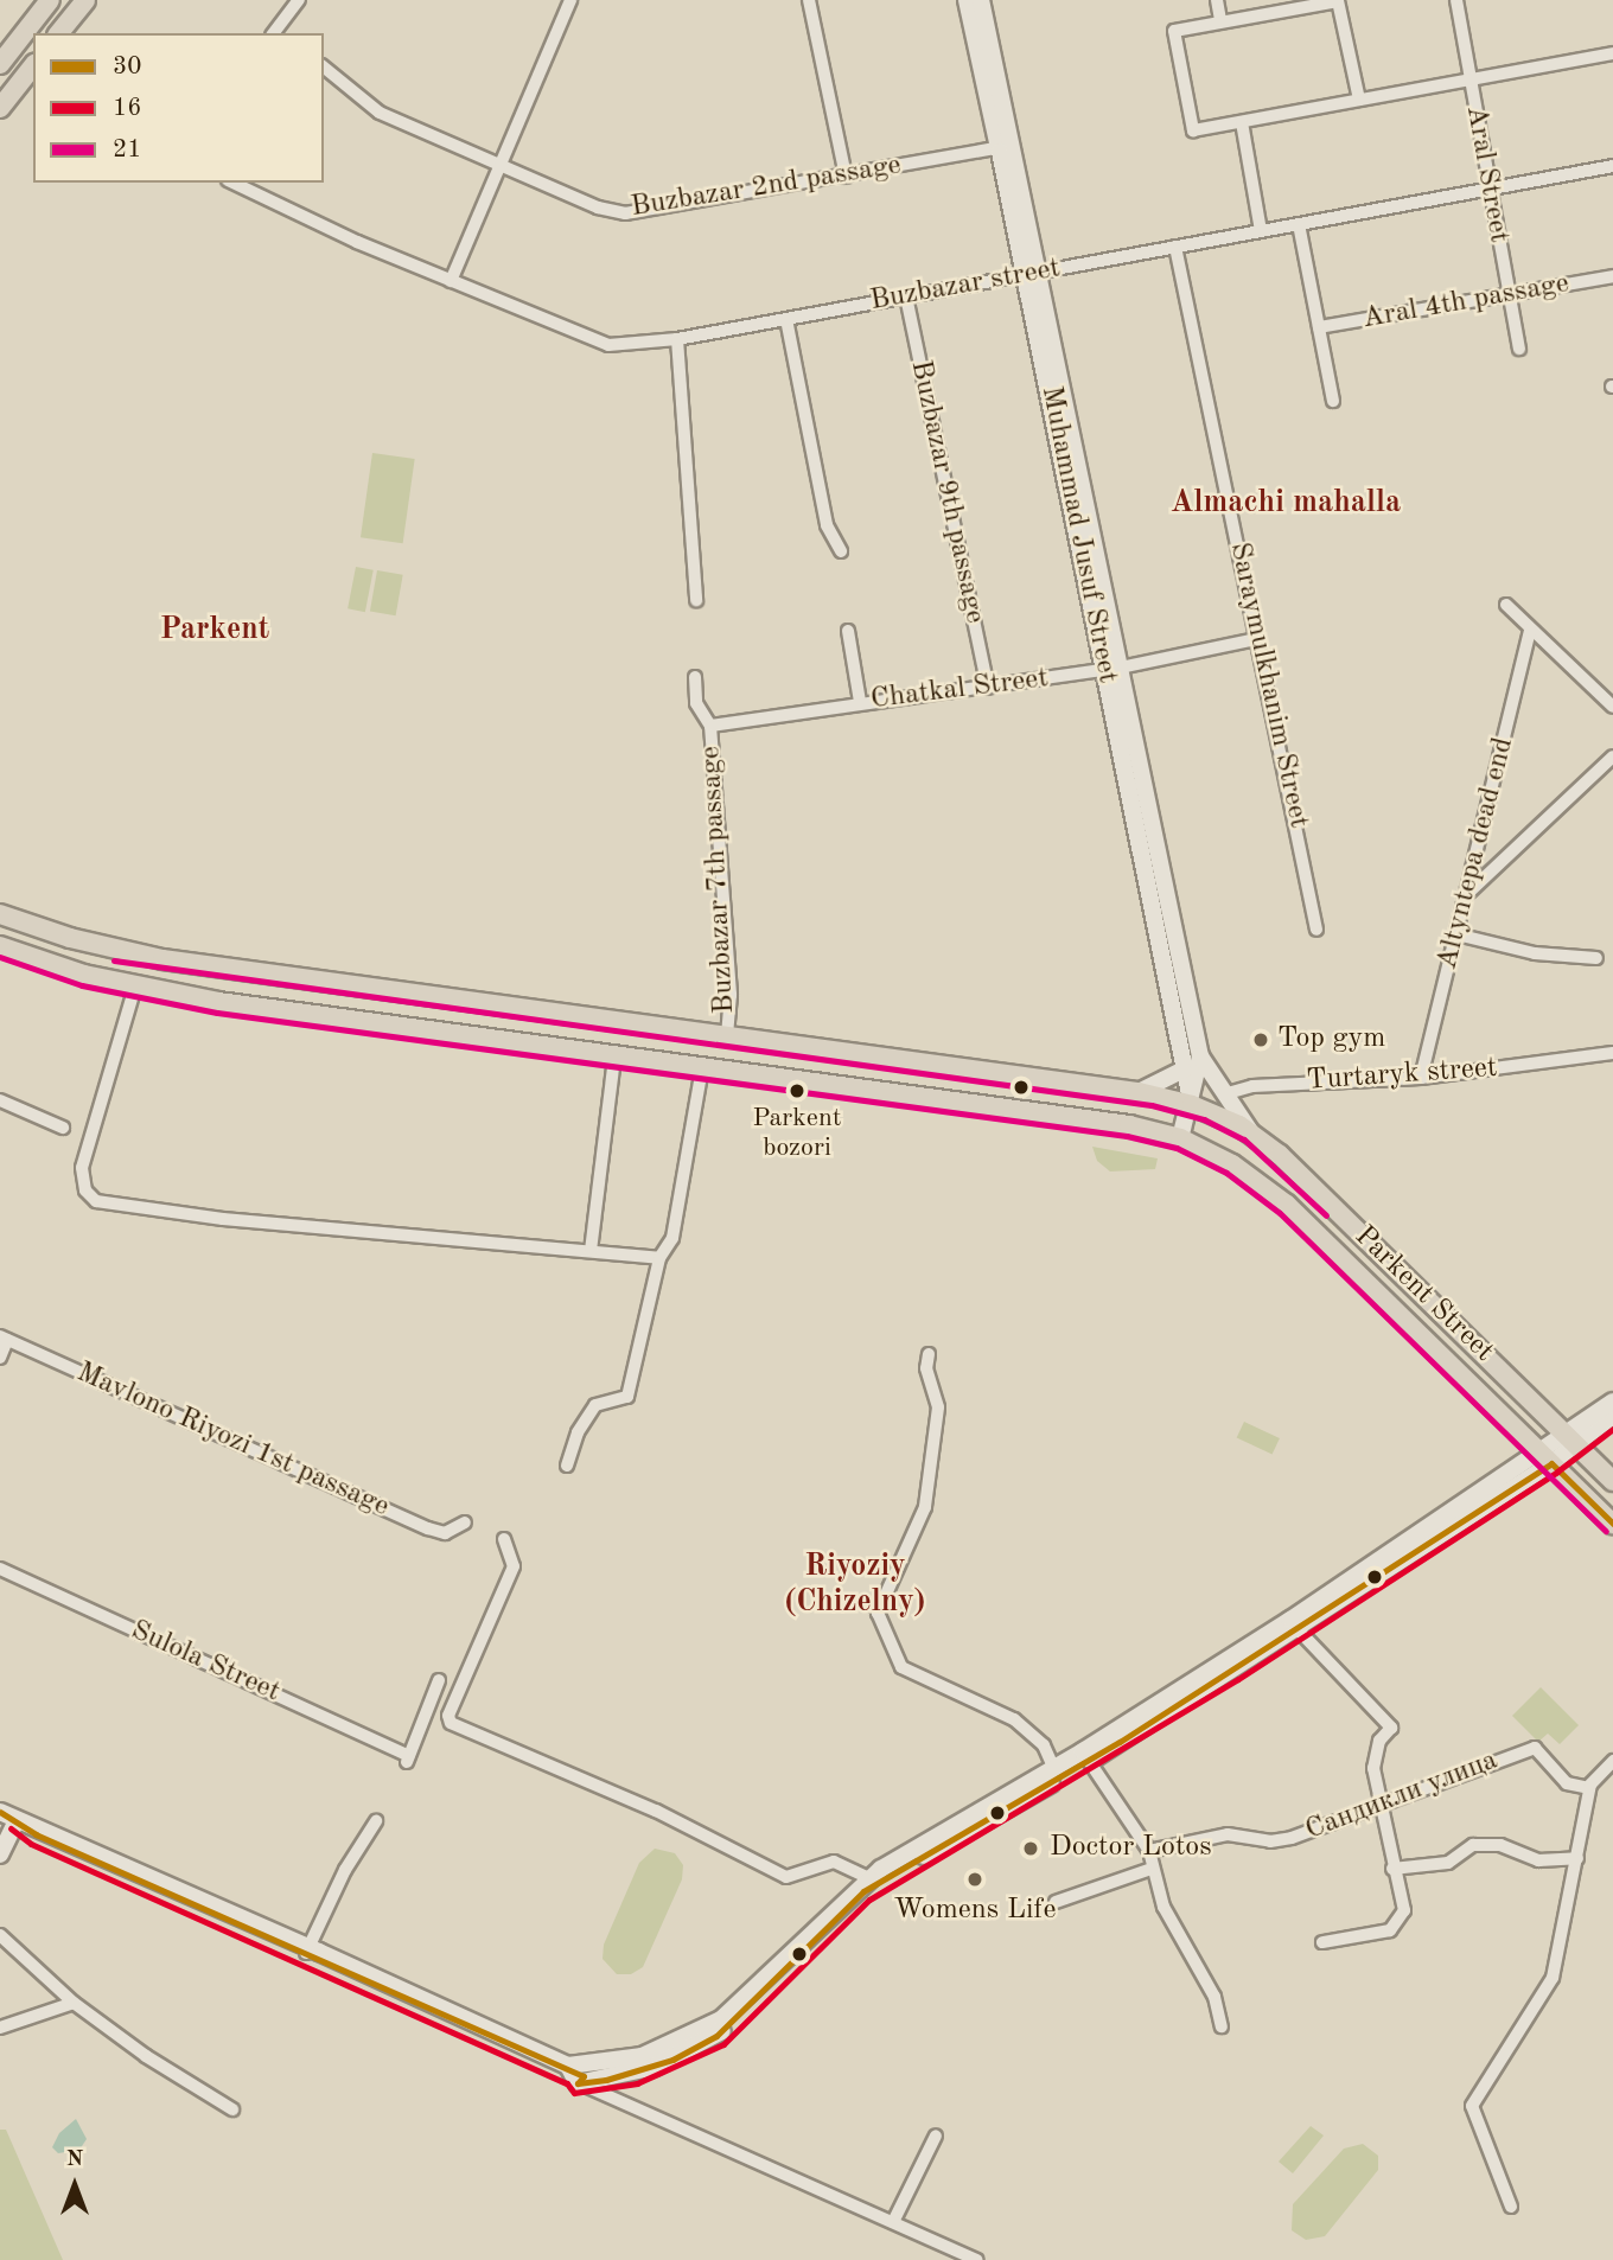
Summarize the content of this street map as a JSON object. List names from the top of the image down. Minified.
{"streets":{"main road":["Parkent Street"],"street":["Aral Street","Buzbazar 2nd passage","Buzbazar street","Aral 4th passage","Buzbazar 9th passage","Muhammad Jusuf Street","Saraymulkhanim Street","Chatkal Street","Altyntepa dead end","Buzbazar 7th passage","Turtaryk street","Mavlono Riyozi 1st passage","Sulola Street","Сандикли улица"]},"crossings":[["Aral Street","Buzbazar street"],["Aral Street","Aral 4th passage"],["Buzbazar 2nd passage","Muhammad Jusuf Street"],["Buzbazar street","Buzbazar 9th passage"],["Buzbazar street","Muhammad Jusuf Street"],["Buzbazar street","Saraymulkhanim Street"],["Buzbazar 9th passage","Chatkal Street"],["Muhammad Jusuf Street","Chatkal Street"],["Muhammad Jusuf Street","Turtaryk street"],["Muhammad Jusuf Street","Parkent Street"],["Saraymulkhanim Street","Chatkal Street"],["Chatkal Street","Buzbazar 7th passage"],["Altyntepa dead end","Turtaryk street"],["Buzbazar 7th passage","Parkent Street"],["Turtaryk street","Parkent Street"]],"districts":["Almachi mahalla","Parkent","Riyoziy (Chizelny)"],"places":["Top gym","Parkent bozori","Doctor Lotos","Womens Life"],"lines":["transit line 21","transit line 16","transit line 30"],"legend":["30","16","21"],"north":"top"}
